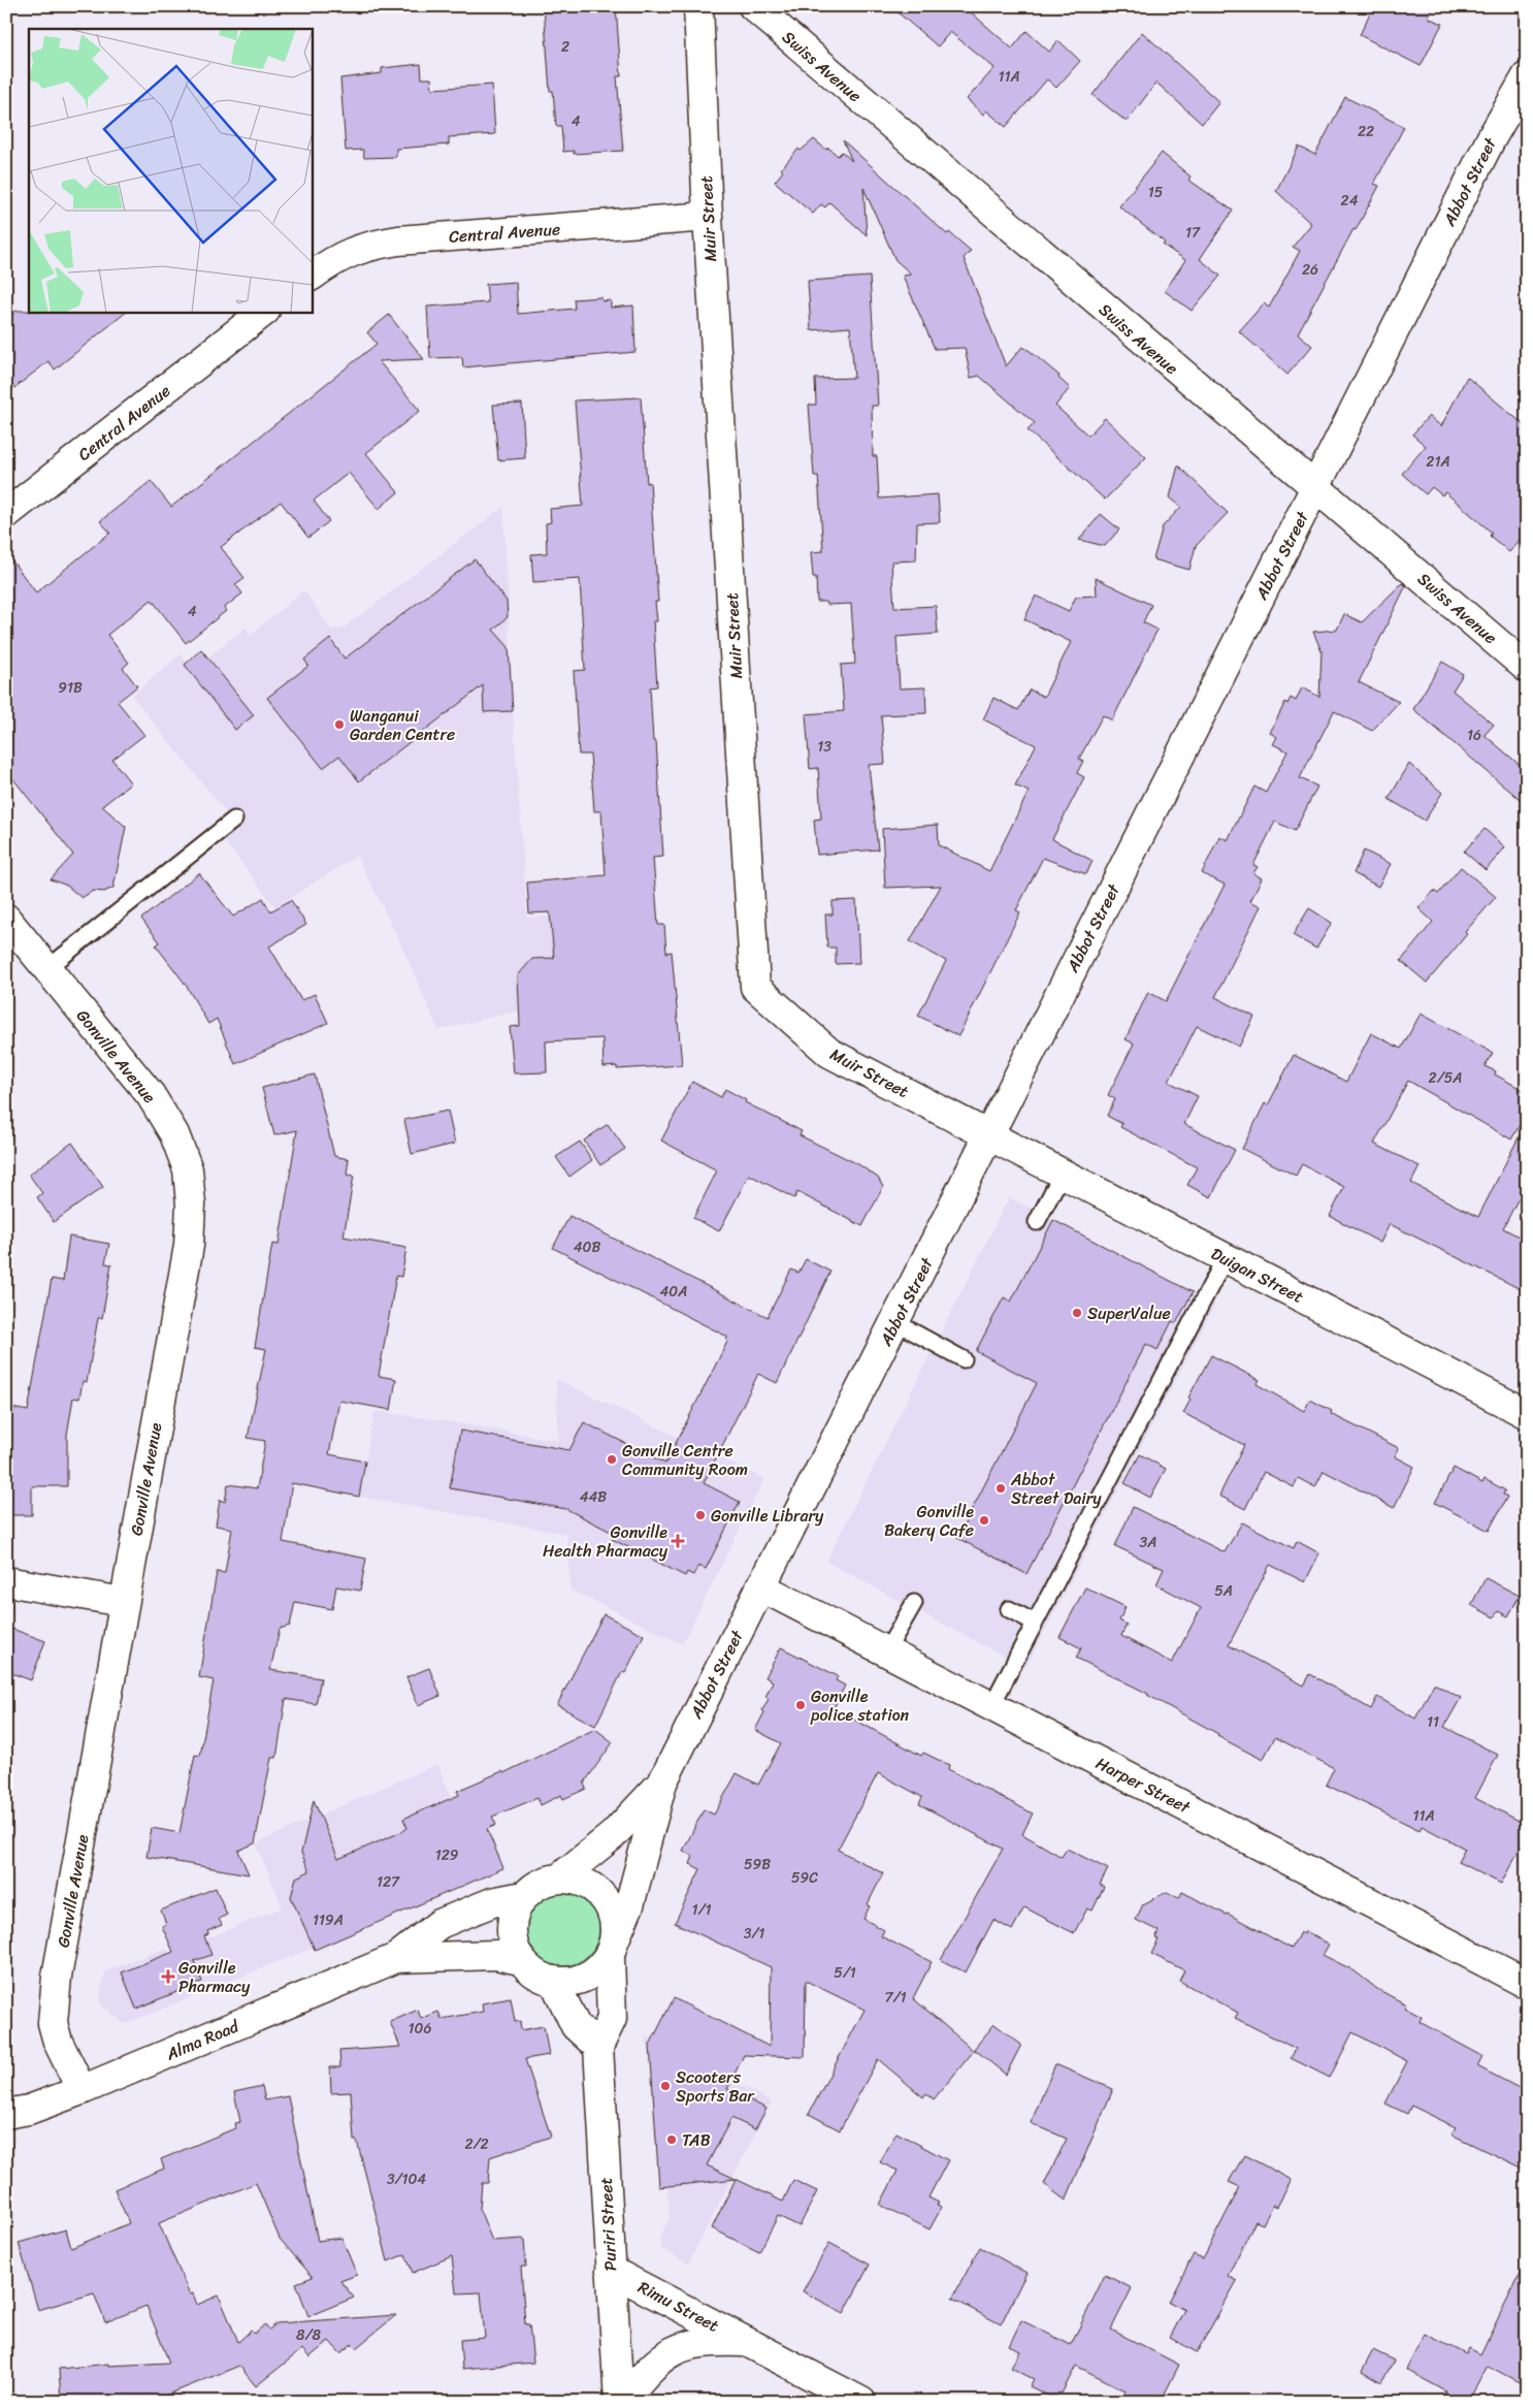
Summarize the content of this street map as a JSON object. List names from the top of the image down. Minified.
{"streets":{"street":["Swiss Avenue","Abbot Street","Muir Street","Central Avenue","Gonville Avenue","Duigan Street","Harper Street","Alma Road","Puriri Street","Rimu Street"]},"crossings":[["Swiss Avenue","Abbot Street"],["Abbot Street","Muir Street"],["Abbot Street","Duigan Street"],["Abbot Street","Harper Street"],["Abbot Street","Alma Road"],["Abbot Street","Puriri Street"],["Muir Street","Central Avenue"],["Muir Street","Duigan Street"],["Gonville Avenue","Alma Road"],["Alma Road","Puriri Street"],["Puriri Street","Rimu Street"]],"places":{"other":["Wanganui Garden Centre","SuperValue","Gonville Centre Community Room","Abbot Street Dairy","Gonville Library","Gonville Bakery Cafe","Gonville police station","Scooters Sports Bar","TAB"],"health":["Gonville Health Pharmacy","Gonville Pharmacy"]},"house_numbers":["2","11A","4","22","15","24","17","26","21A","4","91B","16","13","2/5A","40B","40A","44B","3A","5A","11","11A","129","59B","59C","127","1/1","119A","3/1","5/1","7/1","106","2/2","3/104","8/8"]}
